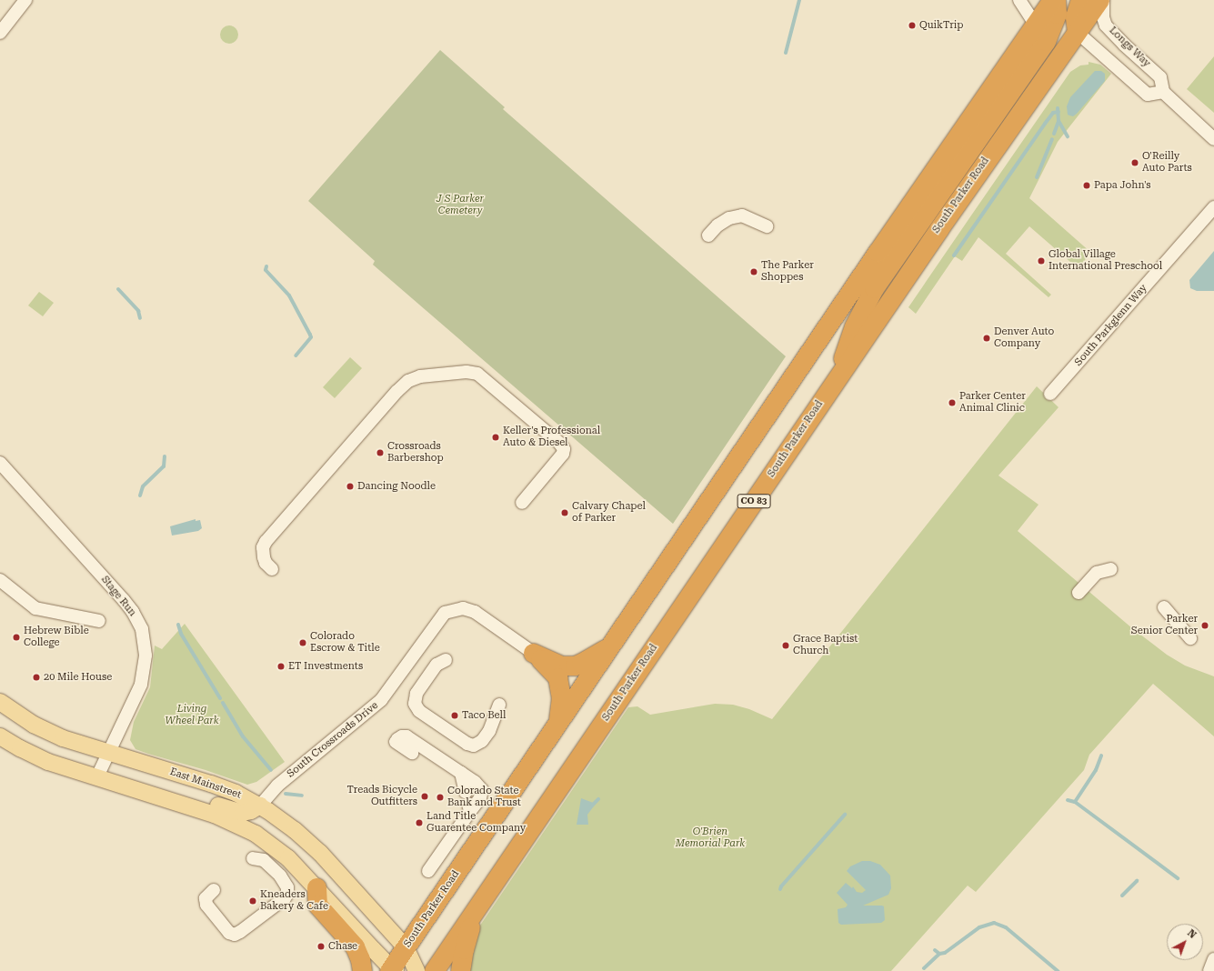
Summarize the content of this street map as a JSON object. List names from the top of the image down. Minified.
{"streets":{"highway":["South Parker Road","CO 83"],"main road":["East Mainstreet"],"street":["Longs Way","South Parkglenn Way","Stage Run","South Crossroads Drive"]},"crossings":[["South Parker Road","East Mainstreet"],["Stage Run","East Mainstreet"],["South Crossroads Drive","East Mainstreet"]],"parks":["J S Parker Cemetery","Living Wheel Park","O'Brien Memorial Park"],"places":["QuikTrip","O'Reilly Auto Parts","Papa John's","Global Village International Preschool","The Parker Shoppes","Denver Auto Company","Parker Center Animal Clinic","Keller's Professional Auto & Diesel","Crossroads Barbershop","Dancing Noodle","Calvary Chapel of Parker","Parker Senior Center","Hebrew Bible College","Colorado Escrow & Title","Grace Baptist Church","ET Investments","20 Mile House","Taco Bell","Treads Bicycle Outfitters","Colorado State Bank and Trust","Land Title Guarentee Company","Kneaders Bakery & Cafe","Chase"],"north":"top right"}
